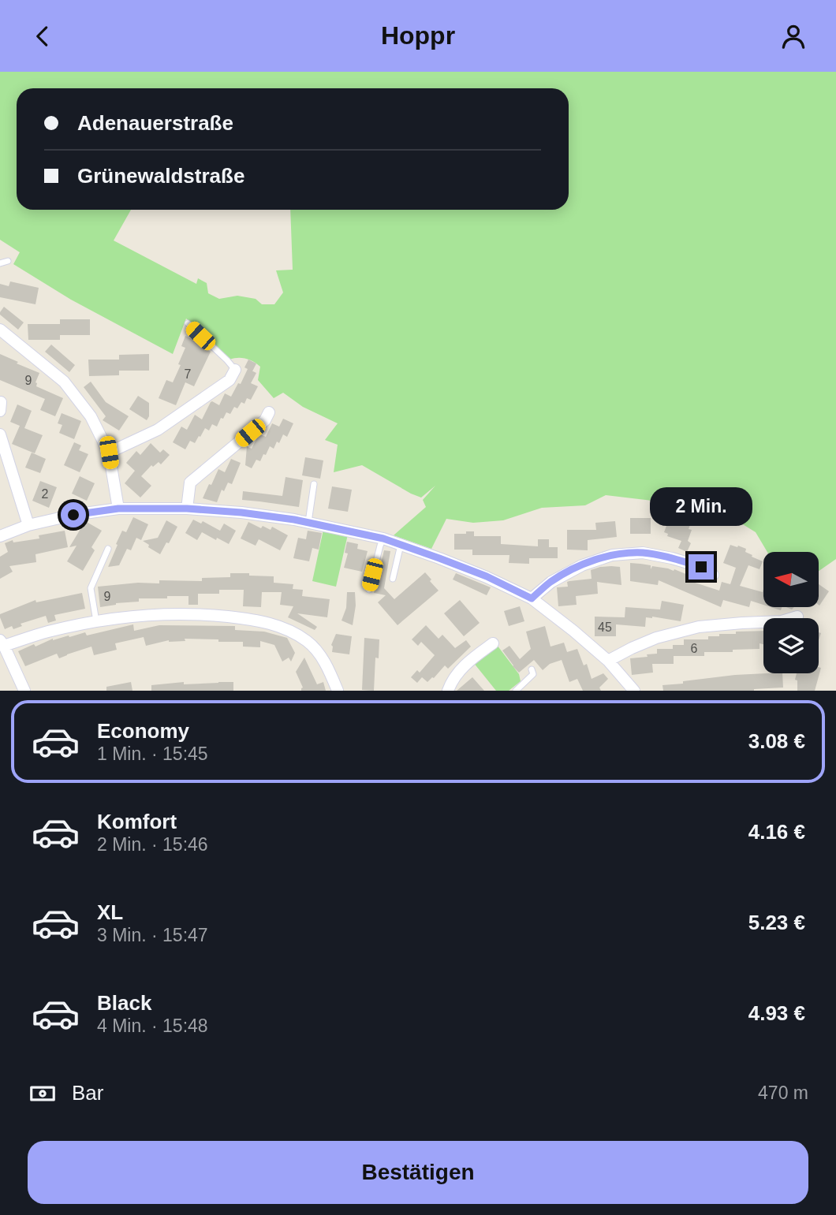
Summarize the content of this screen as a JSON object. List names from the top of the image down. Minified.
{"house_numbers":["7","9","2","9","45","6"],"north":"left","page":{"header":"Hoppr","banner":["Adenauerstraße","Grünewaldstraße"],"bubble":"2 Min.","list":[{"name":"Economy","note":"1 Min. · 15:45","value":"3.08 €"},{"name":"Komfort","note":"2 Min. · 15:46","value":"4.16 €"},{"name":"XL","note":"3 Min. · 15:47","value":"5.23 €"},{"name":"Black","note":"4 Min. · 15:48","value":"4.93 €"}],"pay":["Bar","470 m"],"buttons":"Bestätigen"}}
